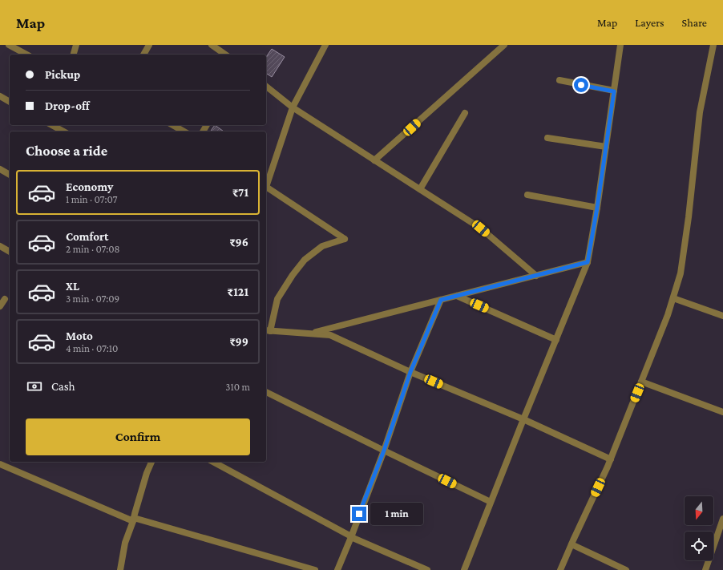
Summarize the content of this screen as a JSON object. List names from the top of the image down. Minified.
{"north":"bottom","page":{"header":"Map","nav":["Map","Layers","Share"],"banner":["Pickup","Drop-off"],"heading":"Choose a ride","list":[{"name":"Economy","note":"1 min · 07:07","value":"₹71"},{"name":"Comfort","note":"2 min · 07:08","value":"₹96"},{"name":"XL","note":"3 min · 07:09","value":"₹121"},{"name":"Moto","note":"4 min · 07:10","value":"₹99"}],"pay":["Cash","310 m"],"buttons":"Confirm","bubble":"1 min"}}
